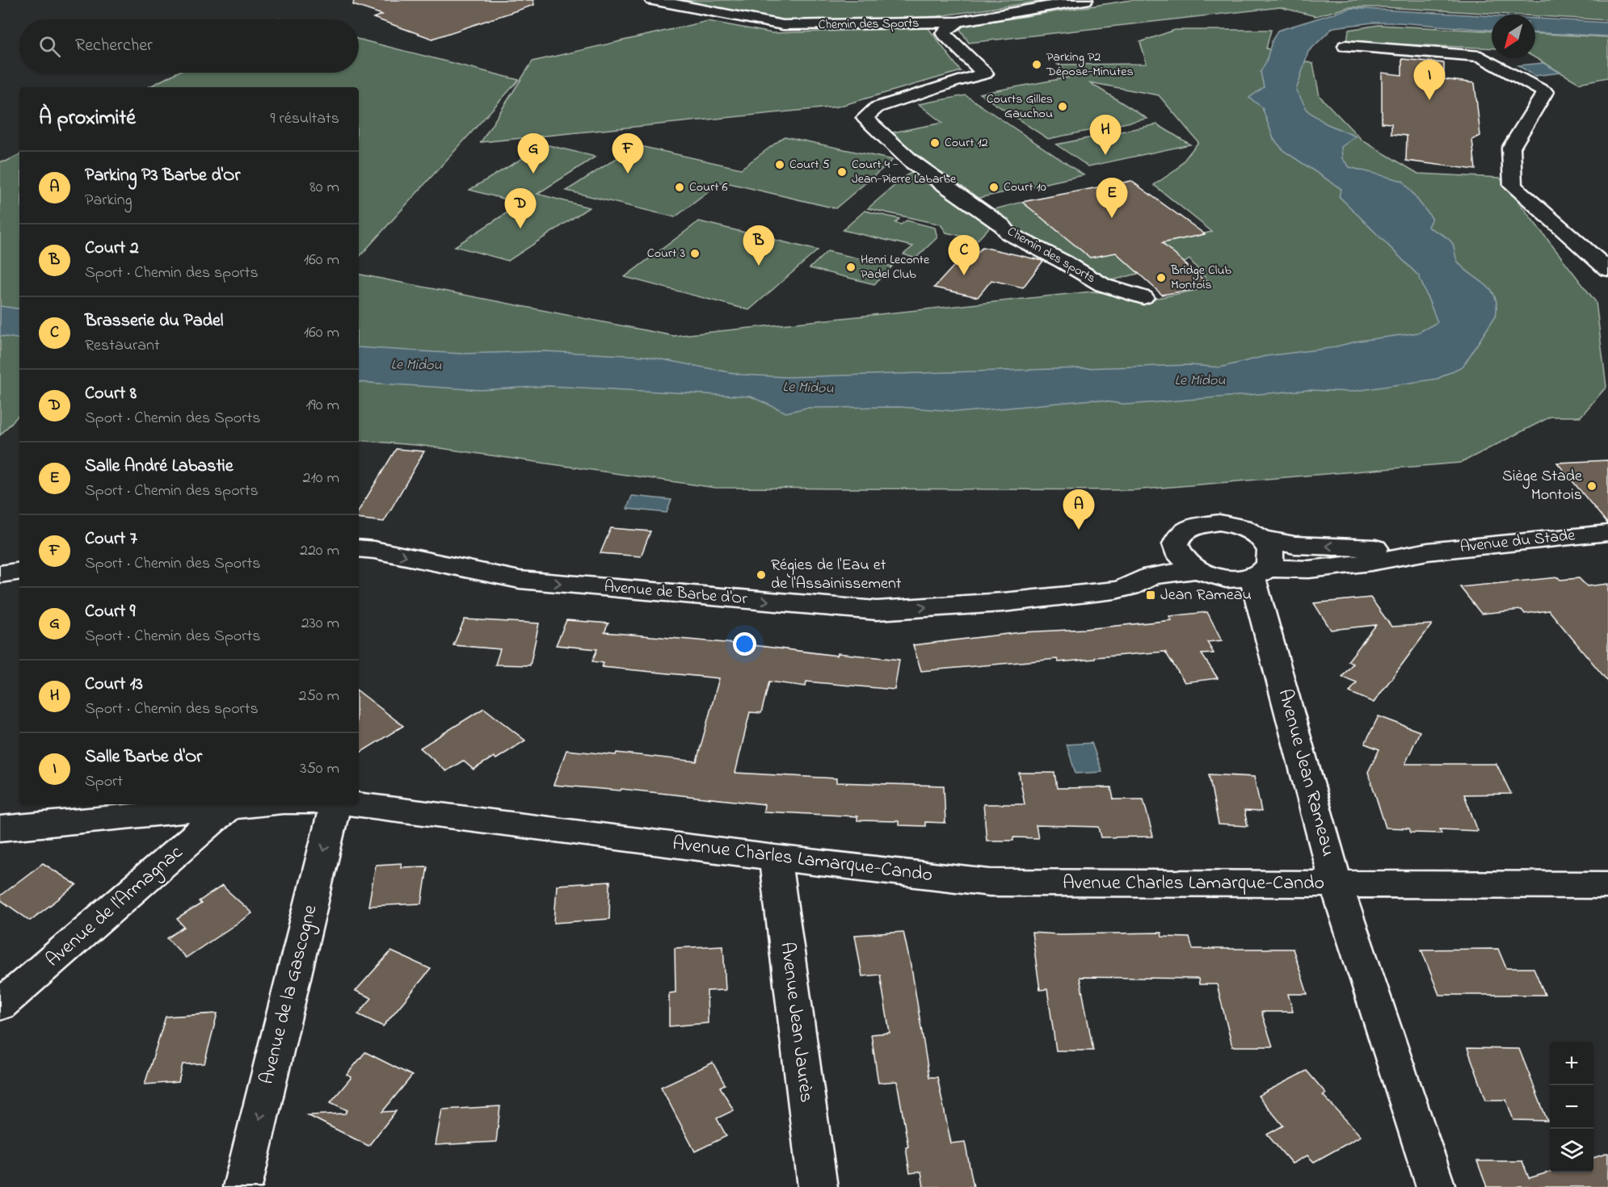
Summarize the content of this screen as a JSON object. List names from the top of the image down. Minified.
{"streets":{"street":["Chemin des Sports","Chemin des sports","Avenue du Stade","Avenue de Barbe d'Or","Avenue Jean Rameau","Avenue Charles Lamarque-Cando","Avenue de l'Armagnac","Avenue de la Gascogne","Avenue Jean Jaurès"]},"crossings":[["Chemin des Sports","Chemin des sports"],["Avenue du Stade","Avenue de Barbe d'Or"],["Avenue du Stade","Avenue Jean Rameau"],["Avenue de Barbe d'Or","Avenue Jean Rameau"],["Avenue Jean Rameau","Avenue Charles Lamarque-Cando"],["Avenue Charles Lamarque-Cando","Avenue de l'Armagnac"],["Avenue Charles Lamarque-Cando","Avenue Jean Jaurès"]],"one_way":["Avenue de Barbe d'Or","Avenue de la Gascogne"],"water":["Le Midou"],"places":{"other":["Parking P2 Dépose-Minutes","Courts Gilles Gauchou","Court 12","Court 5","Court 4 - Jean-Pierre Labarbe","Court 6","Court 10","Court 3","Henri Leconte Padel Club","Bridge Club Montois","Siège Stade Montois","Régies de l'Eau et de l'Assainissement"],"transit":["Jean Rameau"]},"north":"bottom left","page":{"search":"Rechercher","pins":["I","H","F","G","E","D","B","C","A"],"heading":["À proximité","9 résultats"],"list":[{"mark":"A","name":"Parking P3 Barbe d'Or","note":"Parking","value":"80 m"},{"mark":"B","name":"Court 2","note":"Sport · Chemin des sports","value":"160 m"},{"mark":"C","name":"Brasserie du Padel","note":"Restaurant","value":"160 m"},{"mark":"D","name":"Court 8","note":"Sport · Chemin des Sports","value":"190 m"},{"mark":"E","name":"Salle André Labastie","note":"Sport · Chemin des sports","value":"210 m"},{"mark":"F","name":"Court 7","note":"Sport · Chemin des Sports","value":"220 m"},{"mark":"G","name":"Court 9","note":"Sport · Chemin des Sports","value":"230 m"},{"mark":"H","name":"Court 13","note":"Sport · Chemin des sports","value":"250 m"},{"mark":"I","name":"Salle Barbe d'Or","note":"Sport","value":"350 m"}],"map_buttons":["+","−"]}}
